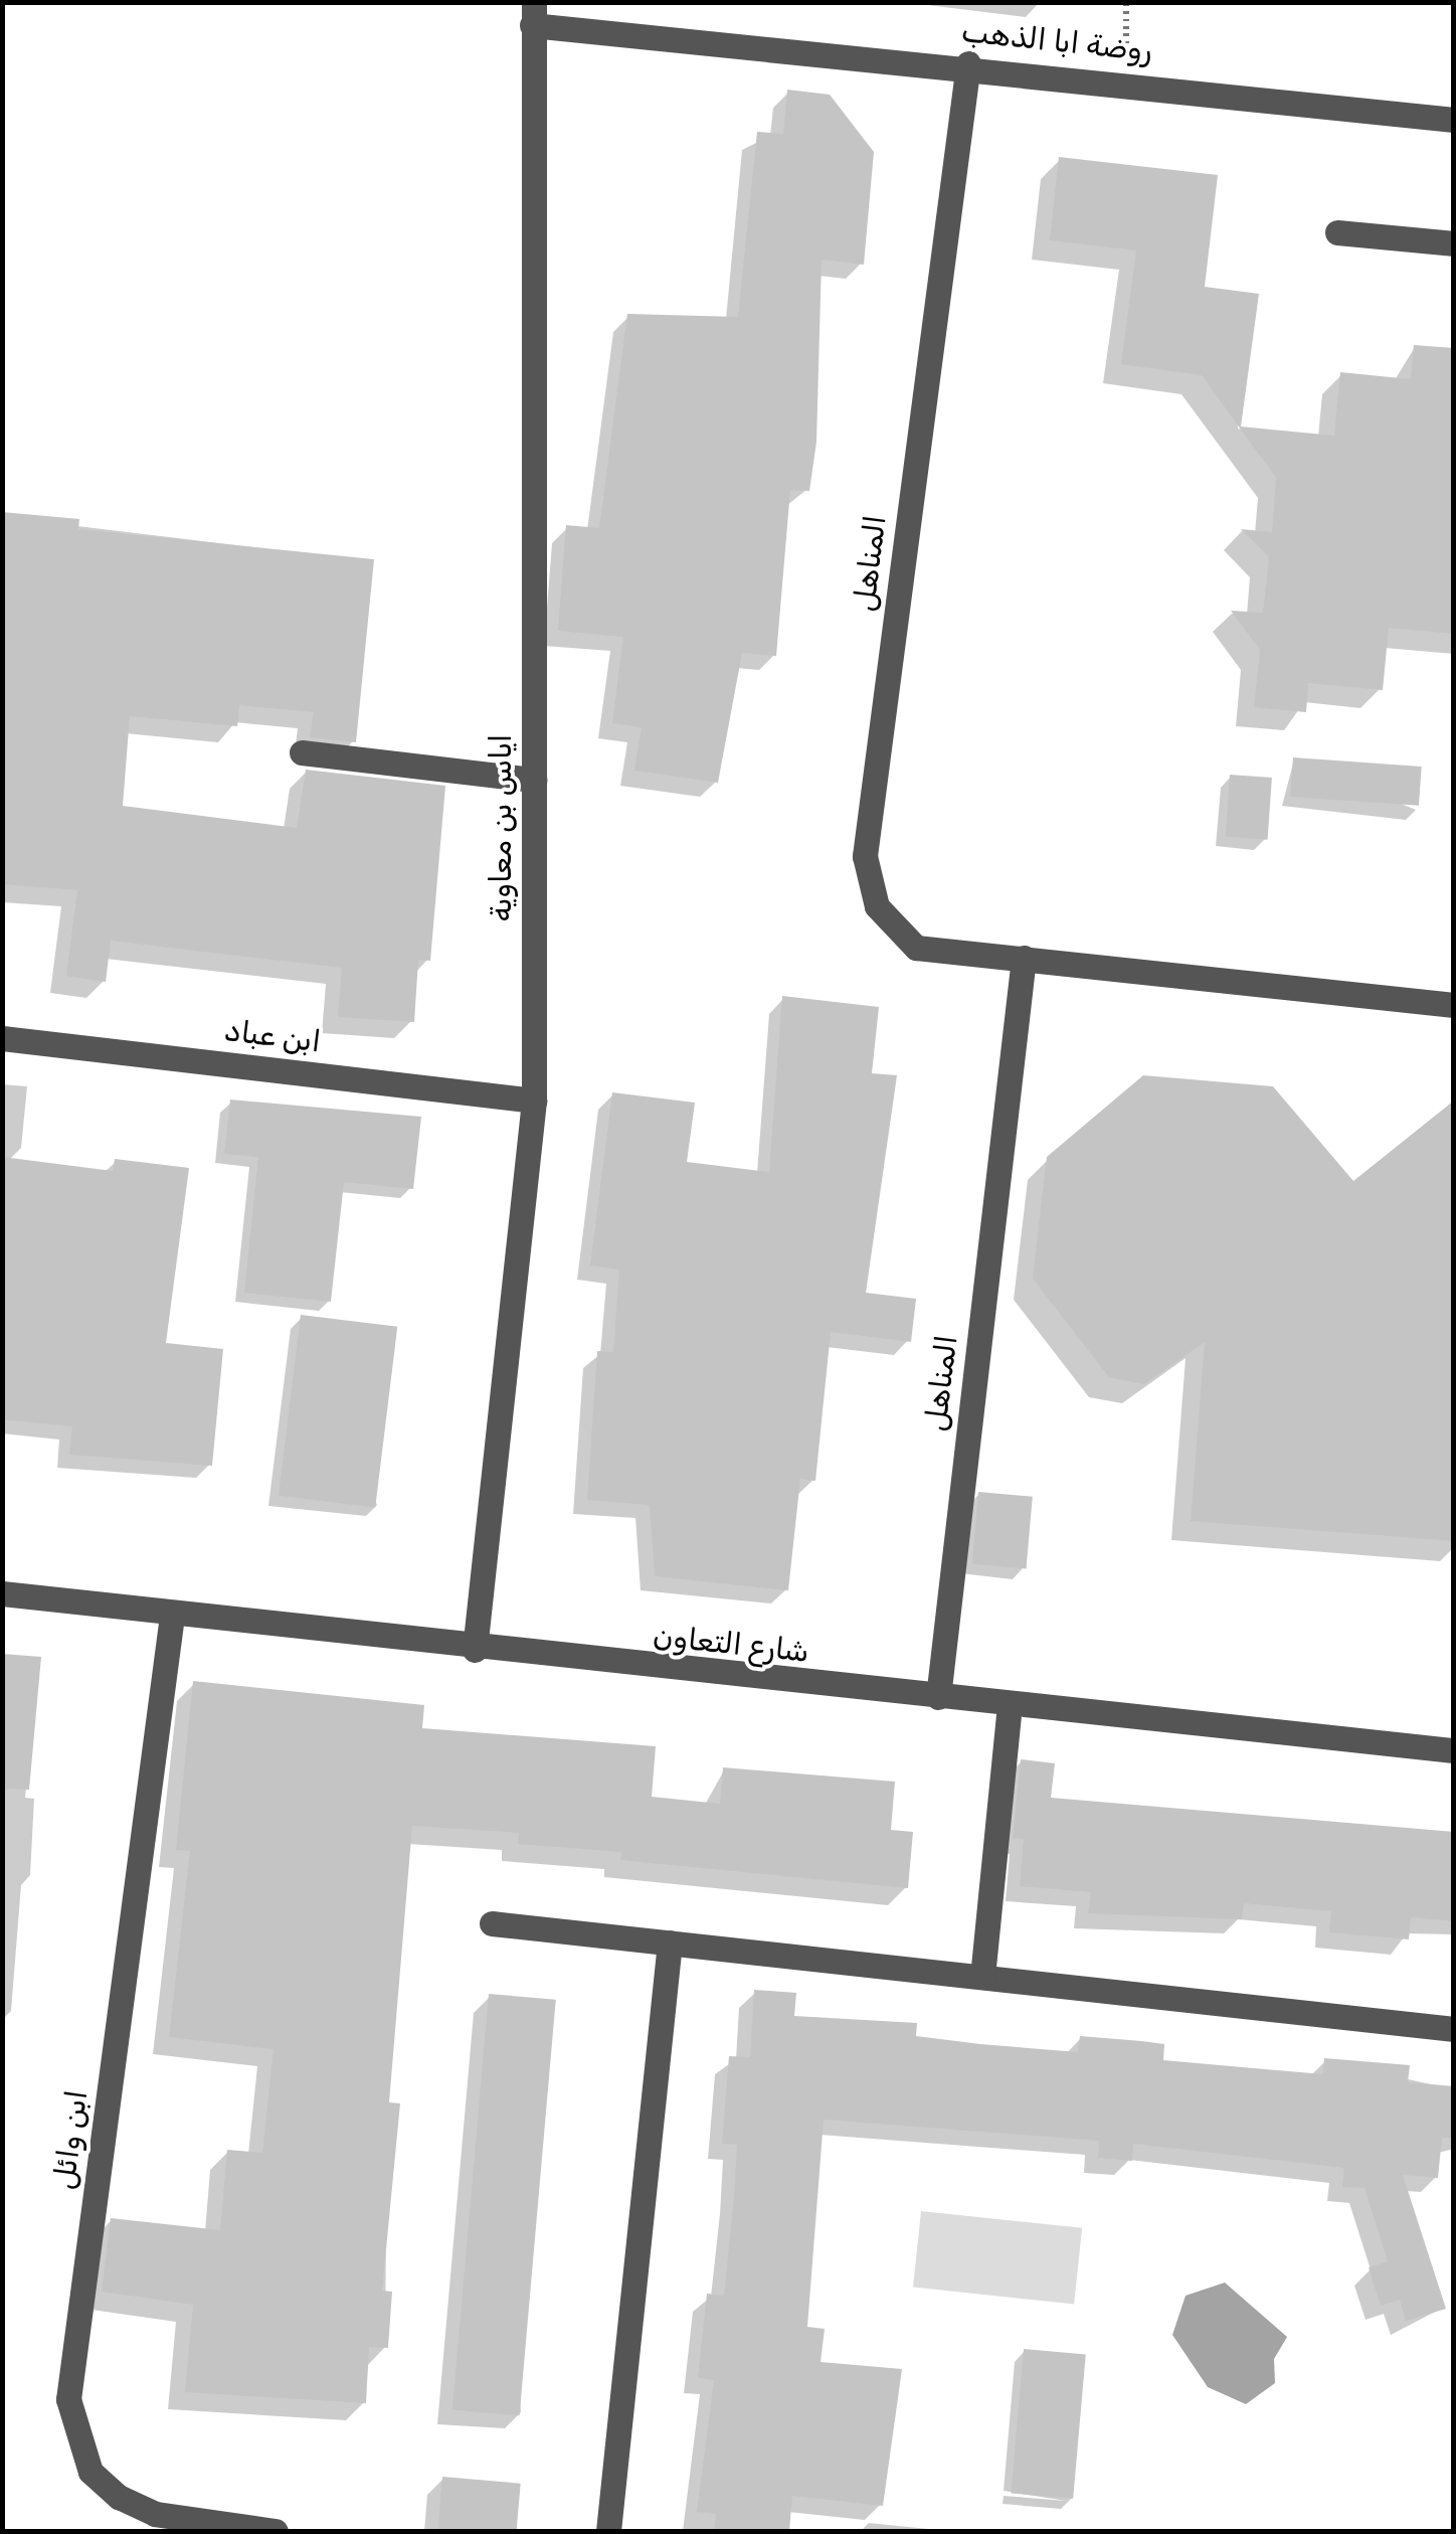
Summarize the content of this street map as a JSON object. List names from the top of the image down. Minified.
{"streets":{"street":["روضة ابا الذهب","المناهل","اياس بن معاوية","ابن عباد","شارع التعاون","ابن وائل"]},"crossings":[["روضة ابا الذهب","المناهل"],["روضة ابا الذهب","اياس بن معاوية"],["المناهل","شارع التعاون"],["اياس بن معاوية","ابن عباد"],["اياس بن معاوية","شارع التعاون"],["شارع التعاون","ابن وائل"]]}
